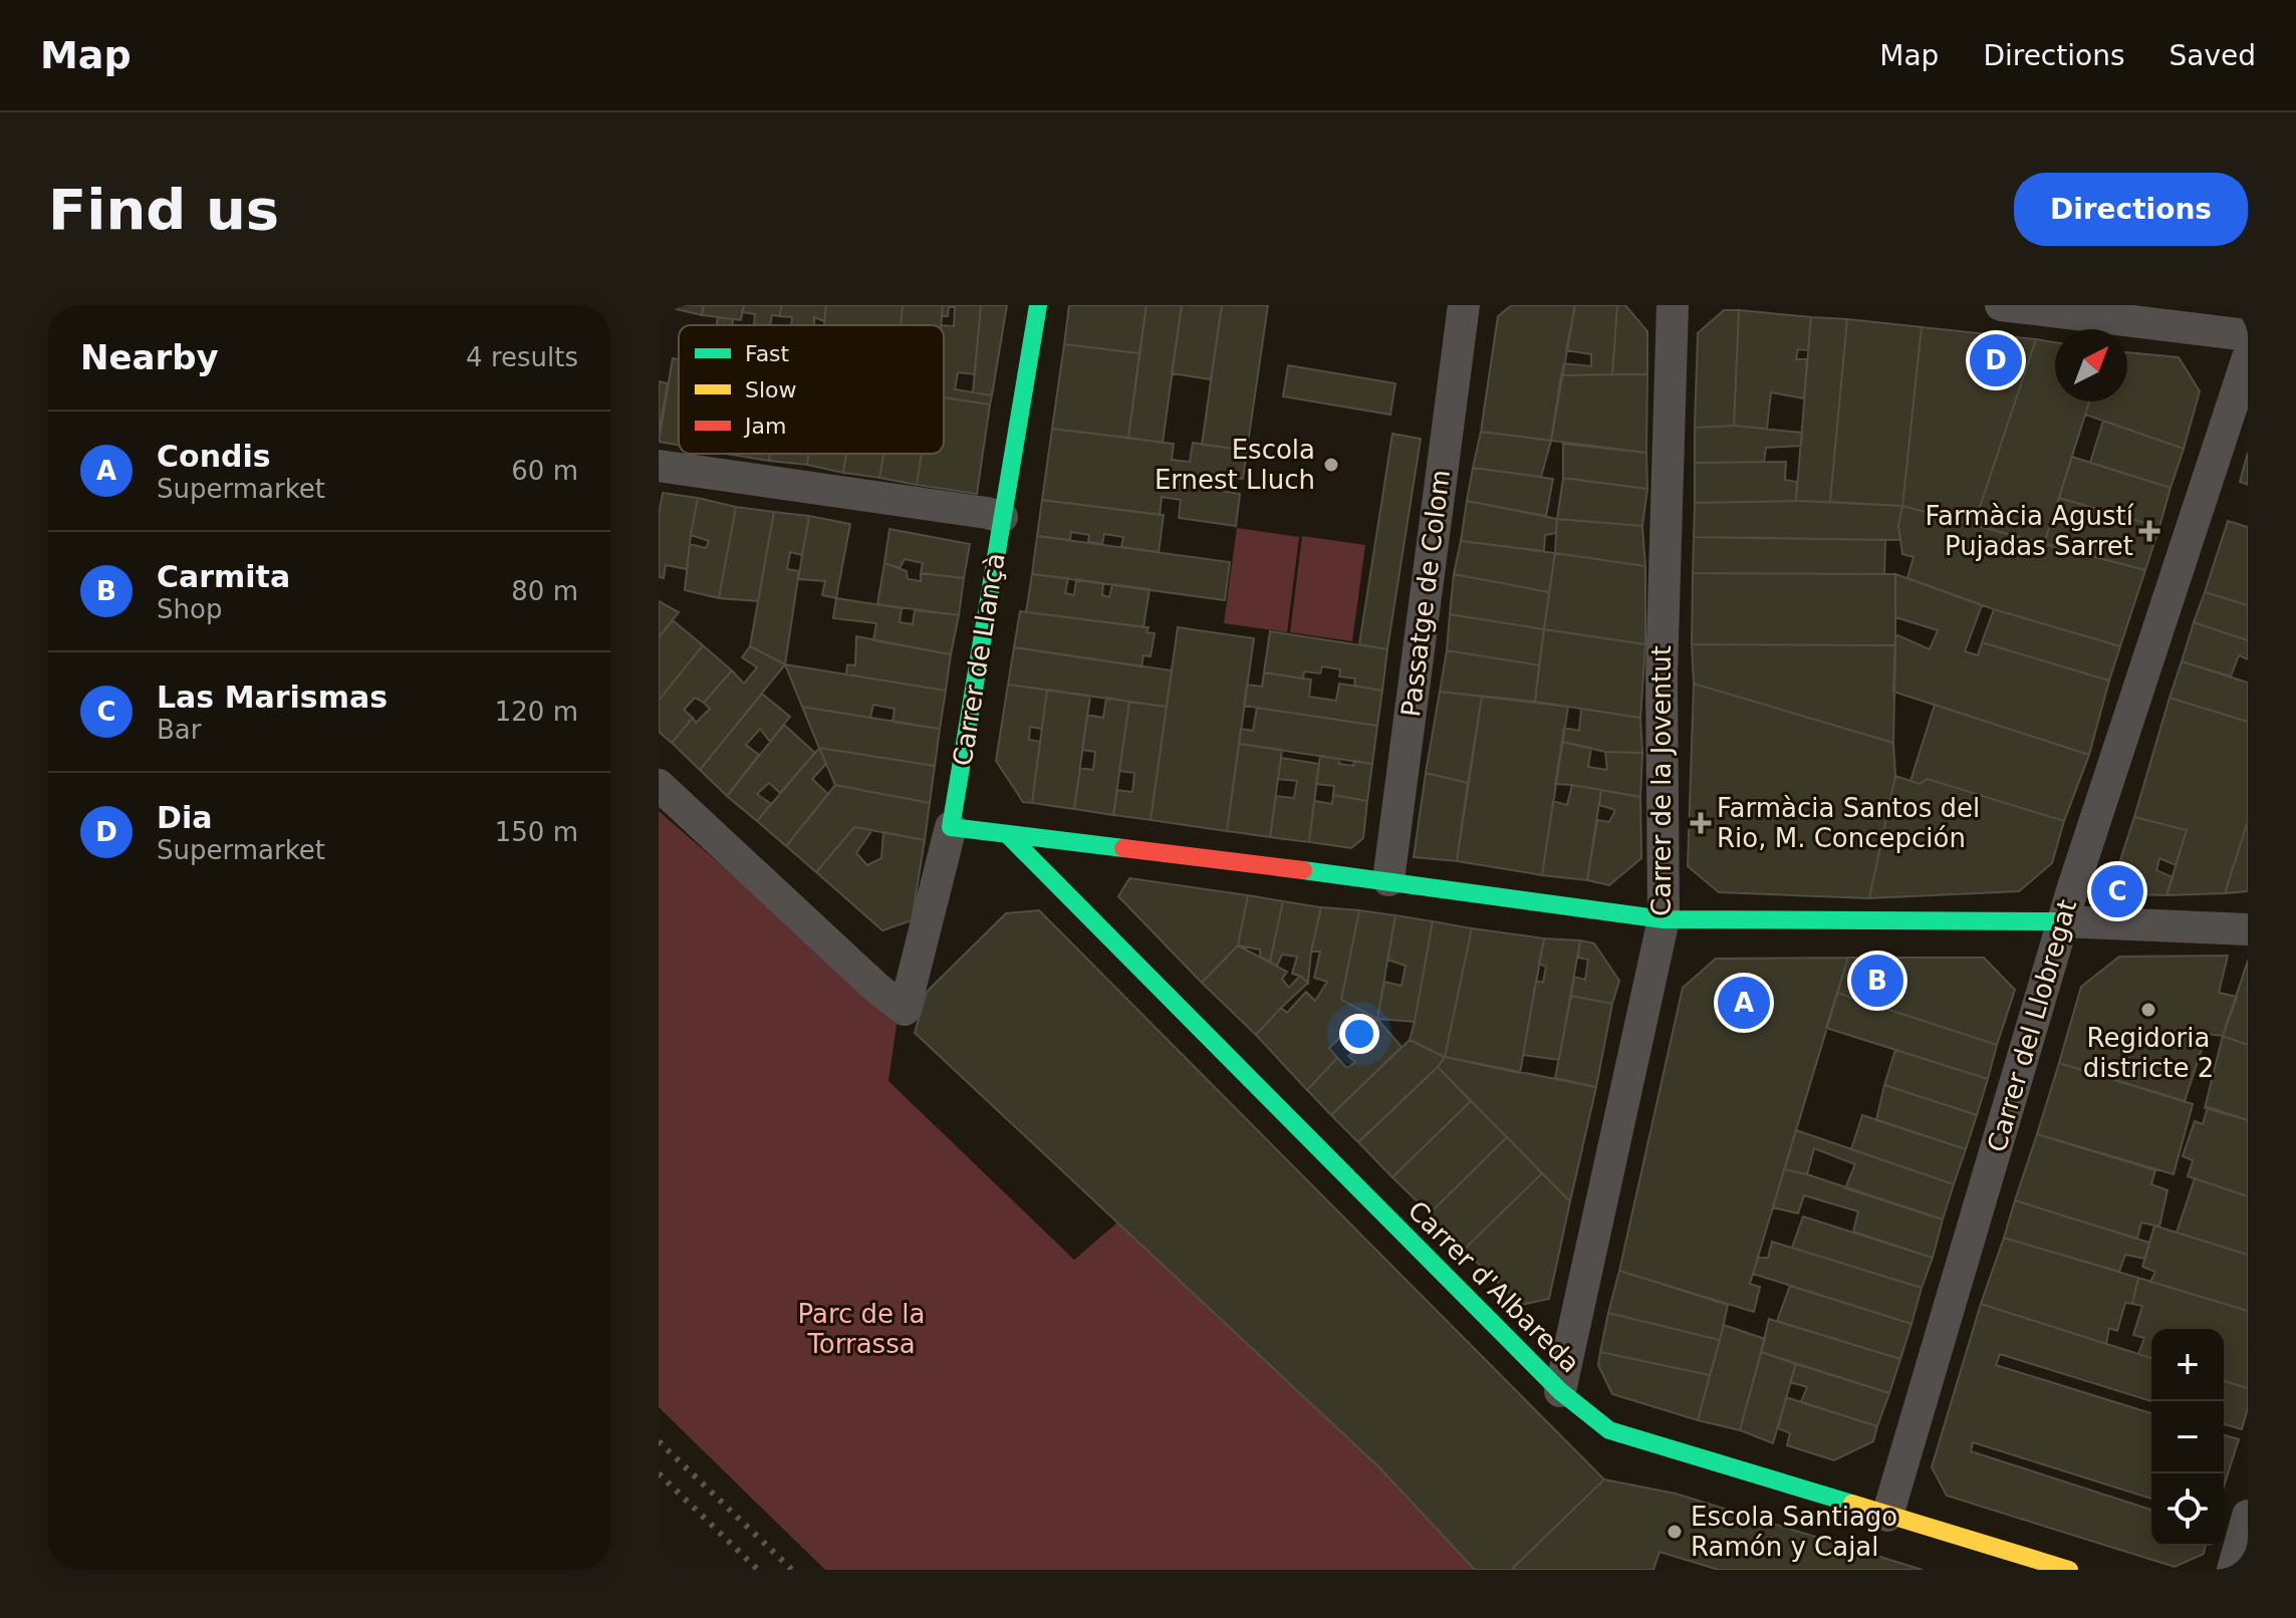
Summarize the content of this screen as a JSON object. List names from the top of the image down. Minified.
{"streets":{"street":["Passatge de Colom","Carrer de Llançà","Carrer de la Joventut","Carrer del Llobregat","Carrer d'Albareda"]},"crossings":[["Carrer de la Joventut","Carrer d'Albareda"],["Carrer del Llobregat","Carrer d'Albareda"]],"parks":["Parc de la Torrassa"],"places":{"other":["Escola Ernest Lluch","Regidoria districte 2","Escola Santiago Ramón y Cajal"],"health":["Farmàcia Agustí Pujadas Sarret","Farmàcia Santos del Rio, M. Concepción"]},"legend":["Fast","Slow","Jam"],"north":"top right","page":{"header":"Map","nav":["Map","Directions","Saved"],"buttons":"Directions","title":"Find us","heading":["Nearby","4 results"],"pins":["D","C","B","A"],"list":[{"mark":"A","name":"Condis","note":"Supermarket","value":"60 m"},{"mark":"B","name":"Carmita","note":"Shop","value":"80 m"},{"mark":"C","name":"Las Marismas","note":"Bar","value":"120 m"},{"mark":"D","name":"Dia","note":"Supermarket","value":"150 m"}],"map_buttons":["+","−"]}}
